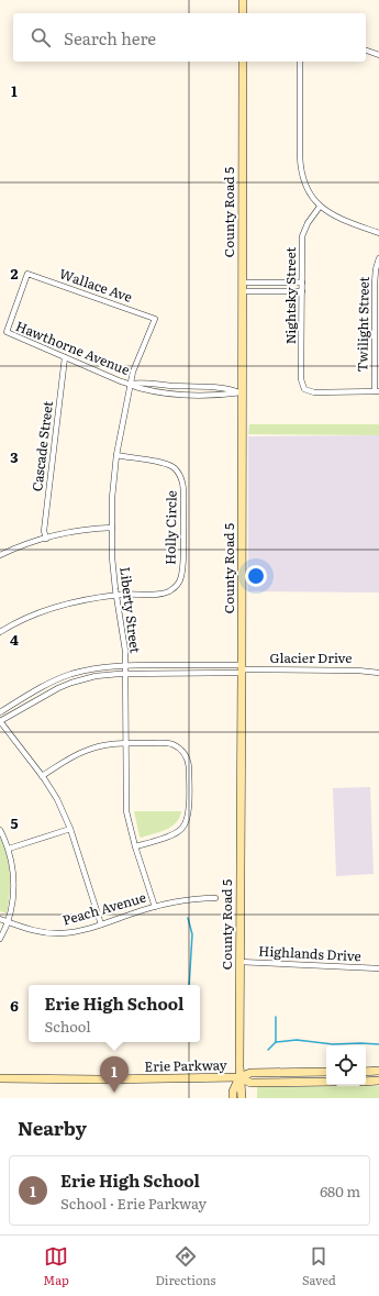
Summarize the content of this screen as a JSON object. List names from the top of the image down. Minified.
{"streets":{"street":["County Road 5","Wallace Ave","Nightsky Street","Twilight Street","Hawthorne Avenue","Cascade Street","Holly Circle","Liberty Street","Glacier Drive","Peach Avenue","Highlands Drive","Erie Parkway"]},"crossings":[["County Road 5","Hawthorne Avenue"],["County Road 5","Glacier Drive"],["County Road 5","Highlands Drive"],["County Road 5","Erie Parkway"],["Wallace Ave","Hawthorne Avenue"],["Wallace Ave","Liberty Street"],["Nightsky Street","Twilight Street"],["Hawthorne Avenue","Cascade Street"],["Hawthorne Avenue","Liberty Street"],["Holly Circle","Liberty Street"],["Liberty Street","Peach Avenue"]],"page":{"search":"Search here","popup":["Erie High School","School"],"pins":"1","heading":"Nearby","list":[{"mark":"1","name":"Erie High School","note":"School · Erie Parkway","value":"680 m"}],"nav":["Map","Directions","Saved"]},"grid":{"rows":["1","2","3","4","5","6"]}}
